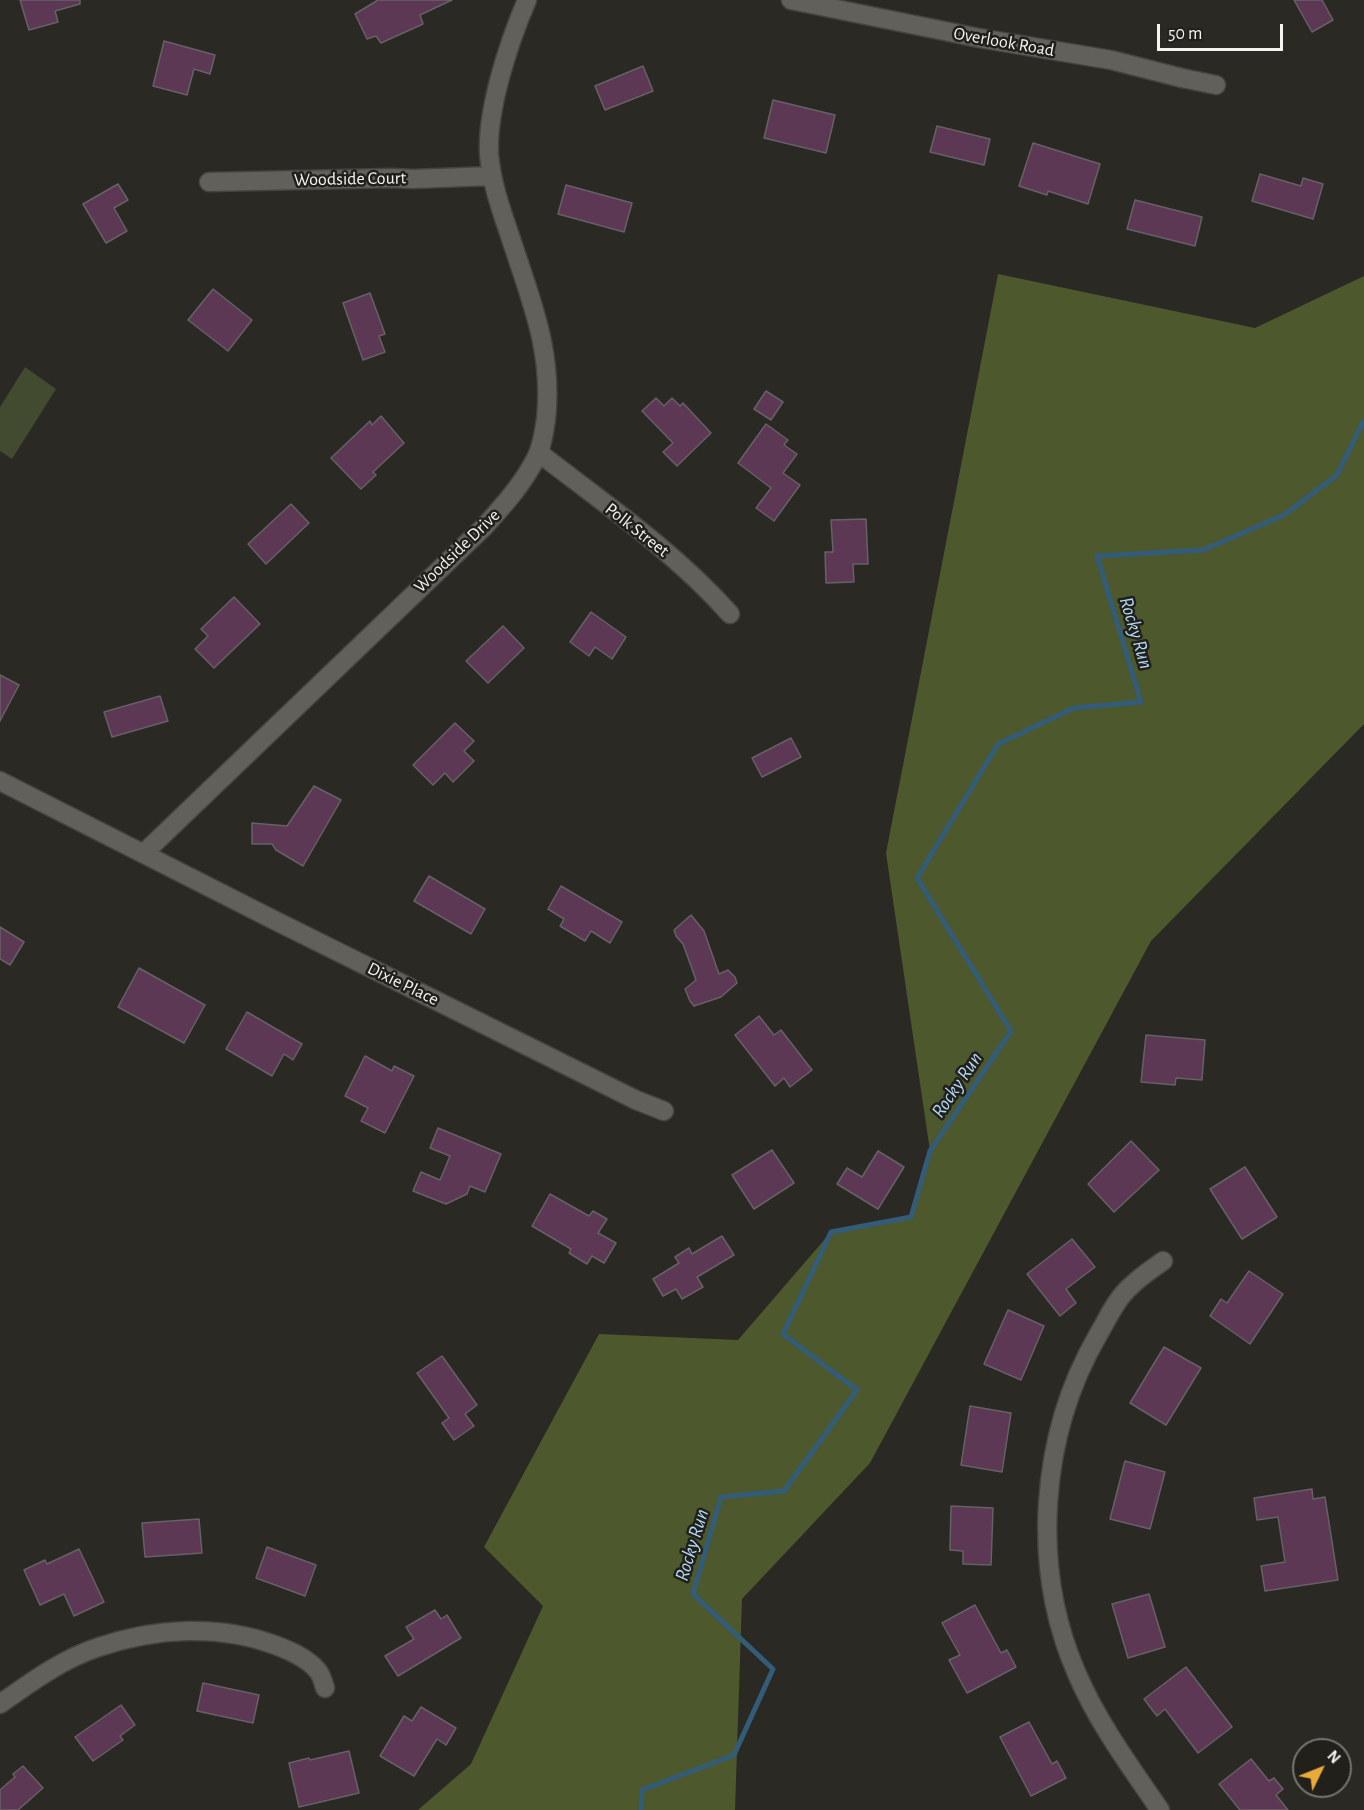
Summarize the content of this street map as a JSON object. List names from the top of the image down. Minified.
{"streets":{"street":["Overlook Road","Woodside Court","Polk Street","Woodside Drive","Dixie Place"]},"crossings":[["Woodside Court","Woodside Drive"],["Polk Street","Woodside Drive"],["Woodside Drive","Dixie Place"]],"water":["Rocky Run"],"scale_bar":"50 m","north":"top right"}
